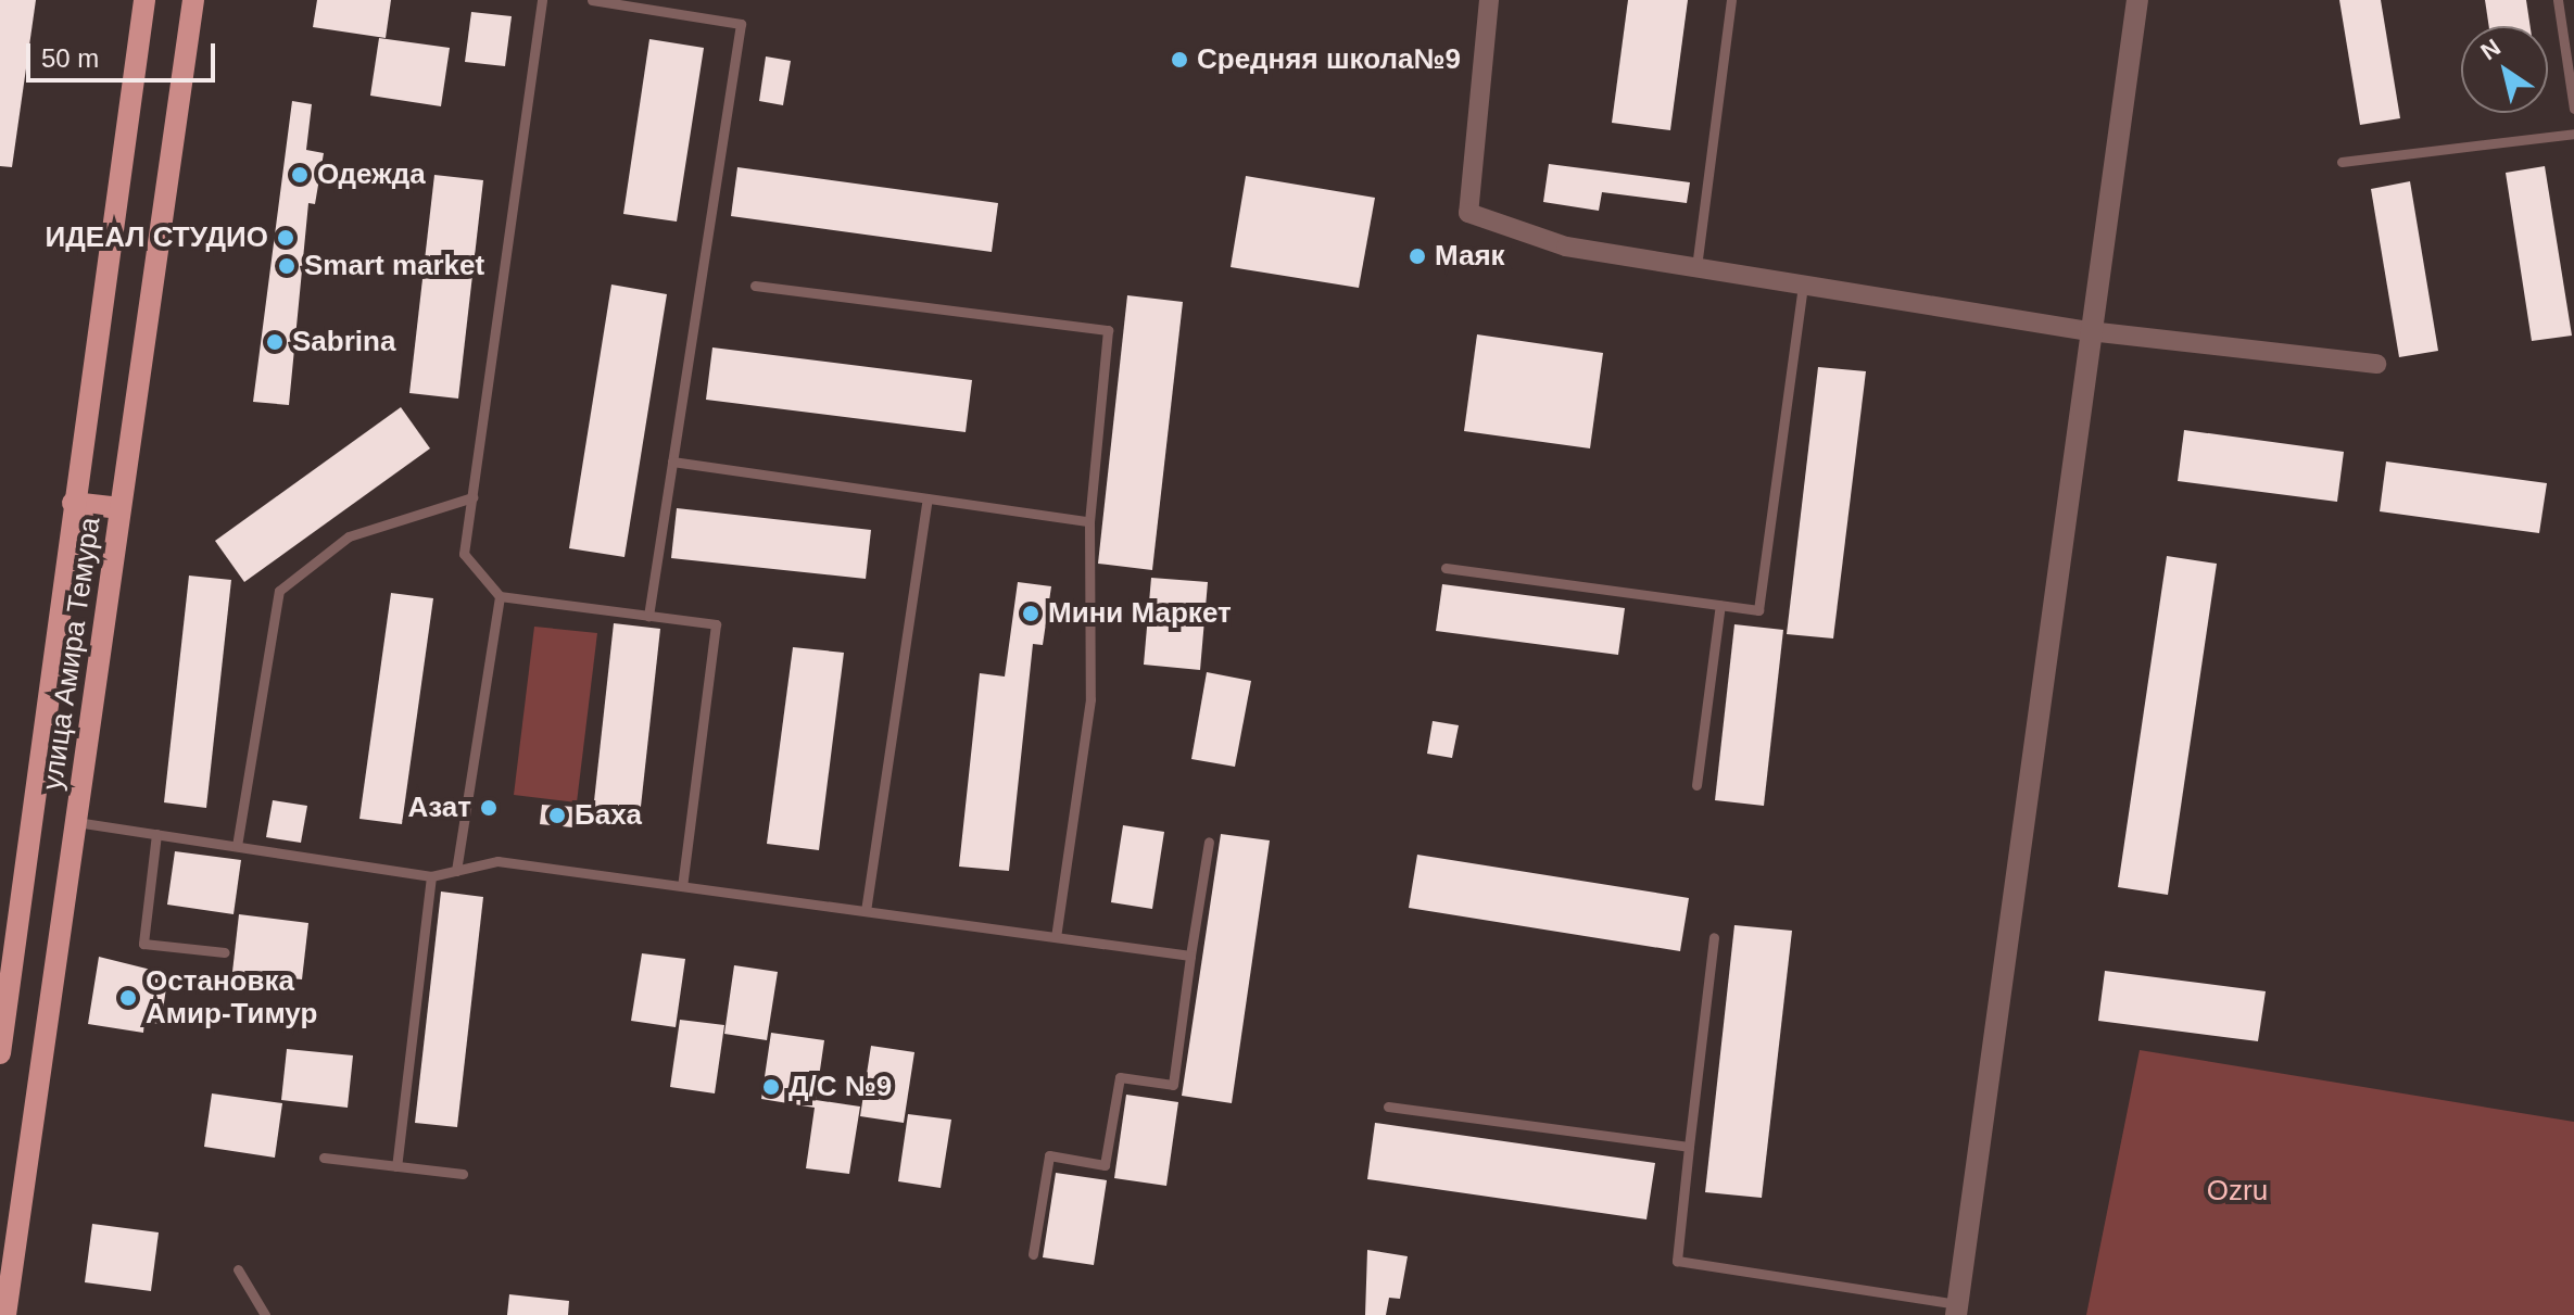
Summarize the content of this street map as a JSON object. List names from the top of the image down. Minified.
{"streets":{"main road":["улица Амира Темура"]},"parks":["Ozru"],"places":["Средняя школа№9","Одежда","ИДЕАЛ СТУДИО","Маяк","Smart market","Sabrina","Мини Маркет","Азат","Баха","Остановка Амир-Тимур","Д/С №9"],"scale_bar":"50 m","north":"top left"}
